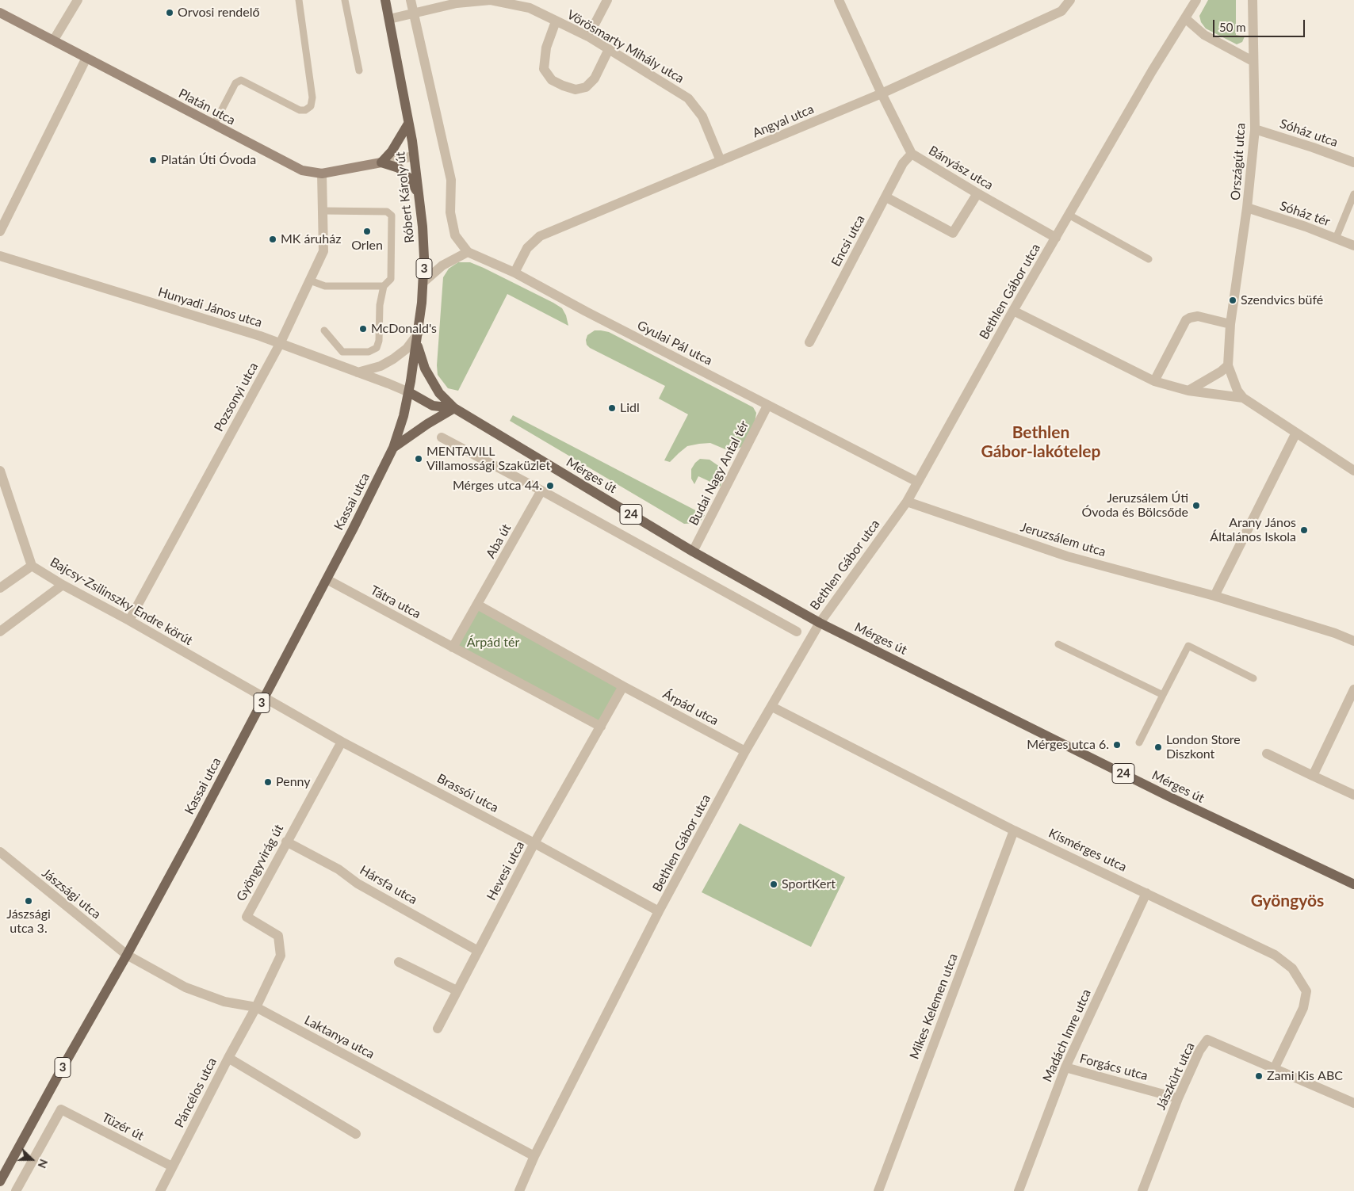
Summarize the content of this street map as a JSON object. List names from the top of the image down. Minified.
{"streets":{"main road":["Róbert Károly út","3","Mérges út","Kassai utca","24"],"street":["Vörösmarty Mihály utca","Platán utca","Angyal utca","Sóház utca","Országút utca","Bányász utca","Sóház tér","Encsi utca","Bethlen Gábor utca","Hunyadi János utca","Gyulai Pál utca","Pozsonyi utca","Budai Nagy Antal tér","Jeruzsálem utca","Aba út","Bajcsy-Zsilinszky Endre körút","Tátra utca","Árpád utca","Brassói utca","Kismérges utca","Gyöngyvirág út","Hevesi utca","Hársfa utca","Jászsági utca","Mikes Kelemen utca","Madách Imre utca","Laktanya utca","Forgács utca","Jászkürt utca","Páncélos utca","Tüzér út"]},"crossings":[["Vörösmarty Mihály utca","Angyal utca"],["Vörösmarty Mihály utca","Róbert Károly út"],["Platán utca","Róbert Károly út"],["Platán utca","Pozsonyi utca"],["Angyal utca","Bányász utca"],["Angyal utca","Gyulai Pál utca"],["Sóház utca","Országút utca"],["Országút utca","Sóház tér"],["Országút utca","Bethlen Gábor utca"],["Bányász utca","Encsi utca"],["Bányász utca","Bethlen Gábor utca"],["Róbert Károly út","Hunyadi János utca"],["Róbert Károly út","Mérges út"],["Róbert Károly út","Kassai utca"],["Bethlen Gábor utca","Gyulai Pál utca"],["Bethlen Gábor utca","Mérges út"],["Bethlen Gábor utca","Jeruzsálem utca"],["Bethlen Gábor utca","Árpád utca"],["Bethlen Gábor utca","Brassói utca"],["Bethlen Gábor utca","Kismérges utca"],["Bethlen Gábor utca","Laktanya utca"],["Hunyadi János utca","Pozsonyi utca"],["Hunyadi János utca","Mérges út"],["Hunyadi János utca","Kassai utca"],["Gyulai Pál utca","Budai Nagy Antal tér"],["Pozsonyi utca","Bajcsy-Zsilinszky Endre körút"],["Budai Nagy Antal tér","Mérges út"],["Mérges út","Kassai utca"],["Kassai utca","Bajcsy-Zsilinszky Endre körút"],["Kassai utca","Tátra utca"],["Kassai utca","Brassói utca"],["Kassai utca","Jászsági utca"],["Kassai utca","Laktanya utca"],["Bajcsy-Zsilinszky Endre körút","Brassói utca"],["Brassói utca","Gyöngyvirág út"],["Brassói utca","Hevesi utca"],["Kismérges utca","Mikes Kelemen utca"],["Kismérges utca","Madách Imre utca"],["Kismérges utca","Jászkürt utca"],["Gyöngyvirág út","Hársfa utca"],["Gyöngyvirág út","Laktanya utca"],["Gyöngyvirág út","Páncélos utca"],["Hevesi utca","Hársfa utca"],["Jászsági utca","Laktanya utca"],["Madách Imre utca","Forgács utca"],["Laktanya utca","Páncélos utca"],["Forgács utca","Jászkürt utca"],["Páncélos utca","Tüzér út"]],"districts":["Bethlen Gábor-lakótelep","Gyöngyös"],"parks":["Árpád tér"],"places":["Orvosi rendelő","Platán Úti Óvoda","Orlen","MK áruház","Szendvics büfé","McDonald's","Lidl","MENTAVILL Villamossági Szaküzlet","Mérges utca 44.","Jeruzsálem Úti Óvoda és Bölcsőde","Arany János Általános Iskola","Mérges utca 6.","London Store Diszkont","Penny","SportKert","Jászsági utca 3.","Zami Kis ABC"],"scale_bar":"50 m","north":"right"}
